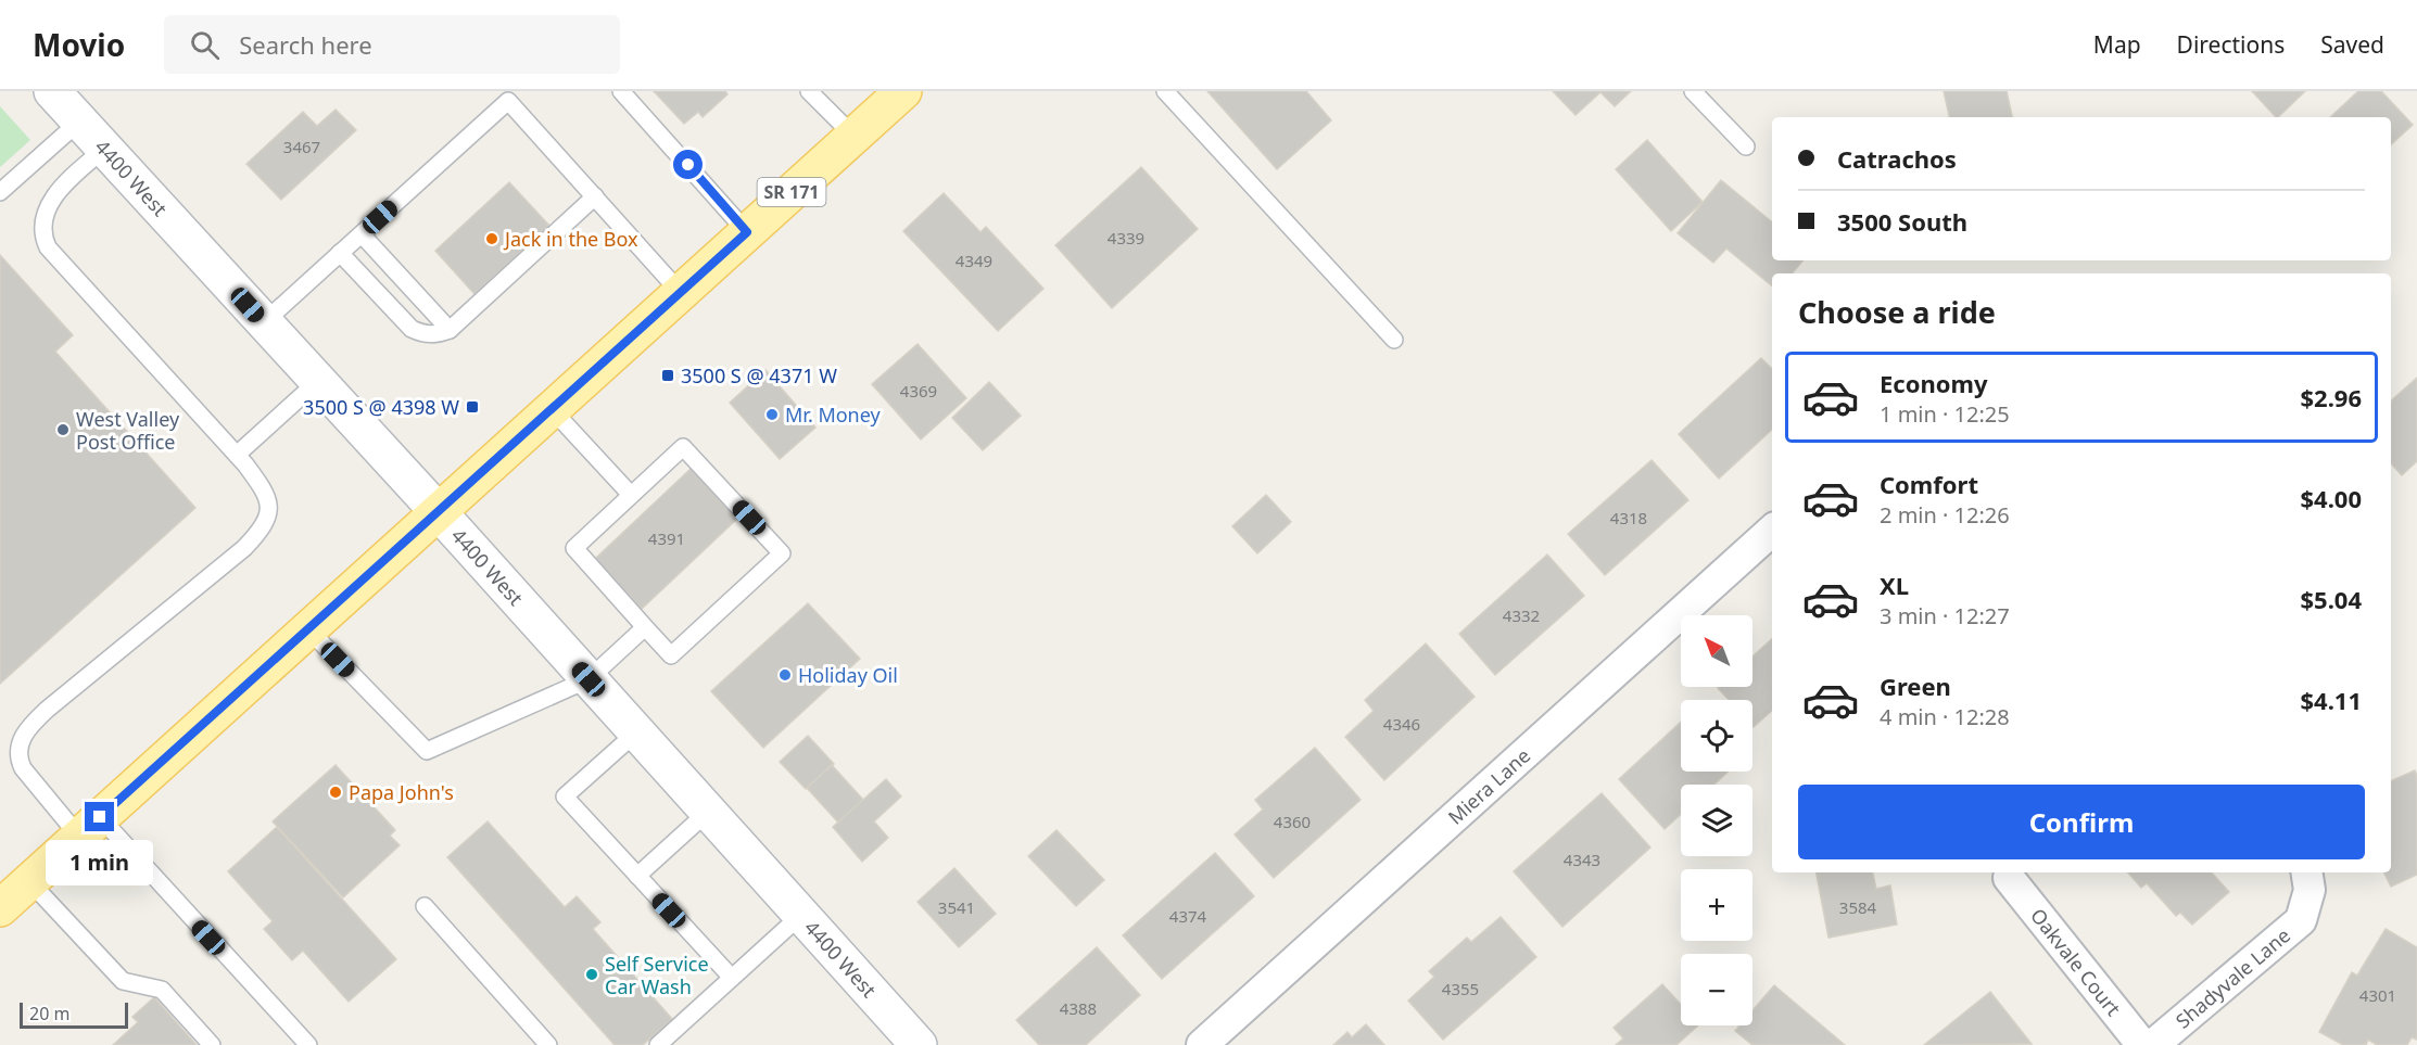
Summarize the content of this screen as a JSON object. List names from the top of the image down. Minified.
{"streets":{"main road":["SR 171"],"street":["4400 West","Miera Lane","Oakvale Court","Shadyvale Lane"]},"crossings":[["4400 West","SR 171"]],"places":{"other":["Jack in the Box","Mr. Money","West Valley Post Office","Holiday Oil","Papa John's","Self Service Car Wash"],"transit":["3500 S @ 4371 W","3500 S @ 4398 W"]},"house_numbers":["3467","4339","4349","4369","4318","4391","4332","4346","4360","4343","3541","3584","4374","4355","4301","4388"],"scale_bar":"20 m","north":"top left","page":{"header":"Movio","search":"Search here","nav":["Map","Directions","Saved"],"banner":["Catrachos","3500 South"],"heading":"Choose a ride","list":[{"name":"Economy","note":"1 min · 12:25","value":"$2.96"},{"name":"Comfort","note":"2 min · 12:26","value":"$4.00"},{"name":"XL","note":"3 min · 12:27","value":"$5.04"},{"name":"Green","note":"4 min · 12:28","value":"$4.11"}],"map_buttons":["+","−"],"buttons":"Confirm","bubble":"1 min","scale":"20 m"}}
